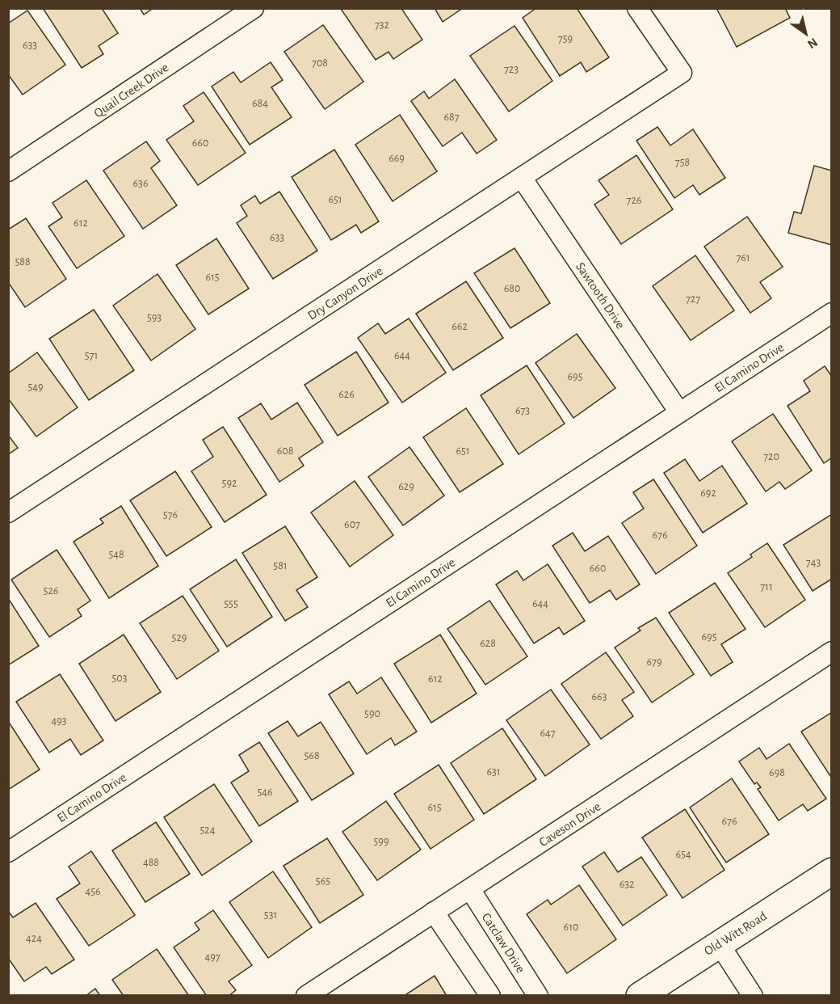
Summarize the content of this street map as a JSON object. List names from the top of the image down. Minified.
{"streets":{"street":["Quail Creek Drive","Dry Canyon Drive","Sawtooth Drive","El Camino Drive","Caveson Drive","Old Witt Road","Catclaw Drive"]},"crossings":[["Dry Canyon Drive","Sawtooth Drive"],["Sawtooth Drive","El Camino Drive"],["Caveson Drive","Catclaw Drive"]],"house_numbers":["732","759","633","708","723","684","687","660","669","758","636","651","726","612","633","761","588","615","680","727","593","662","571","644","695","549","626","673","608","651","720","592","629","692","576","607","676","548","743","581","660","711","526","555","644","695","529","628","679","503","612","663","590","493","647","568","631","698","546","615","676","524","599","654","488","565","632","456","531","610","424","497"],"north":"bottom right"}
